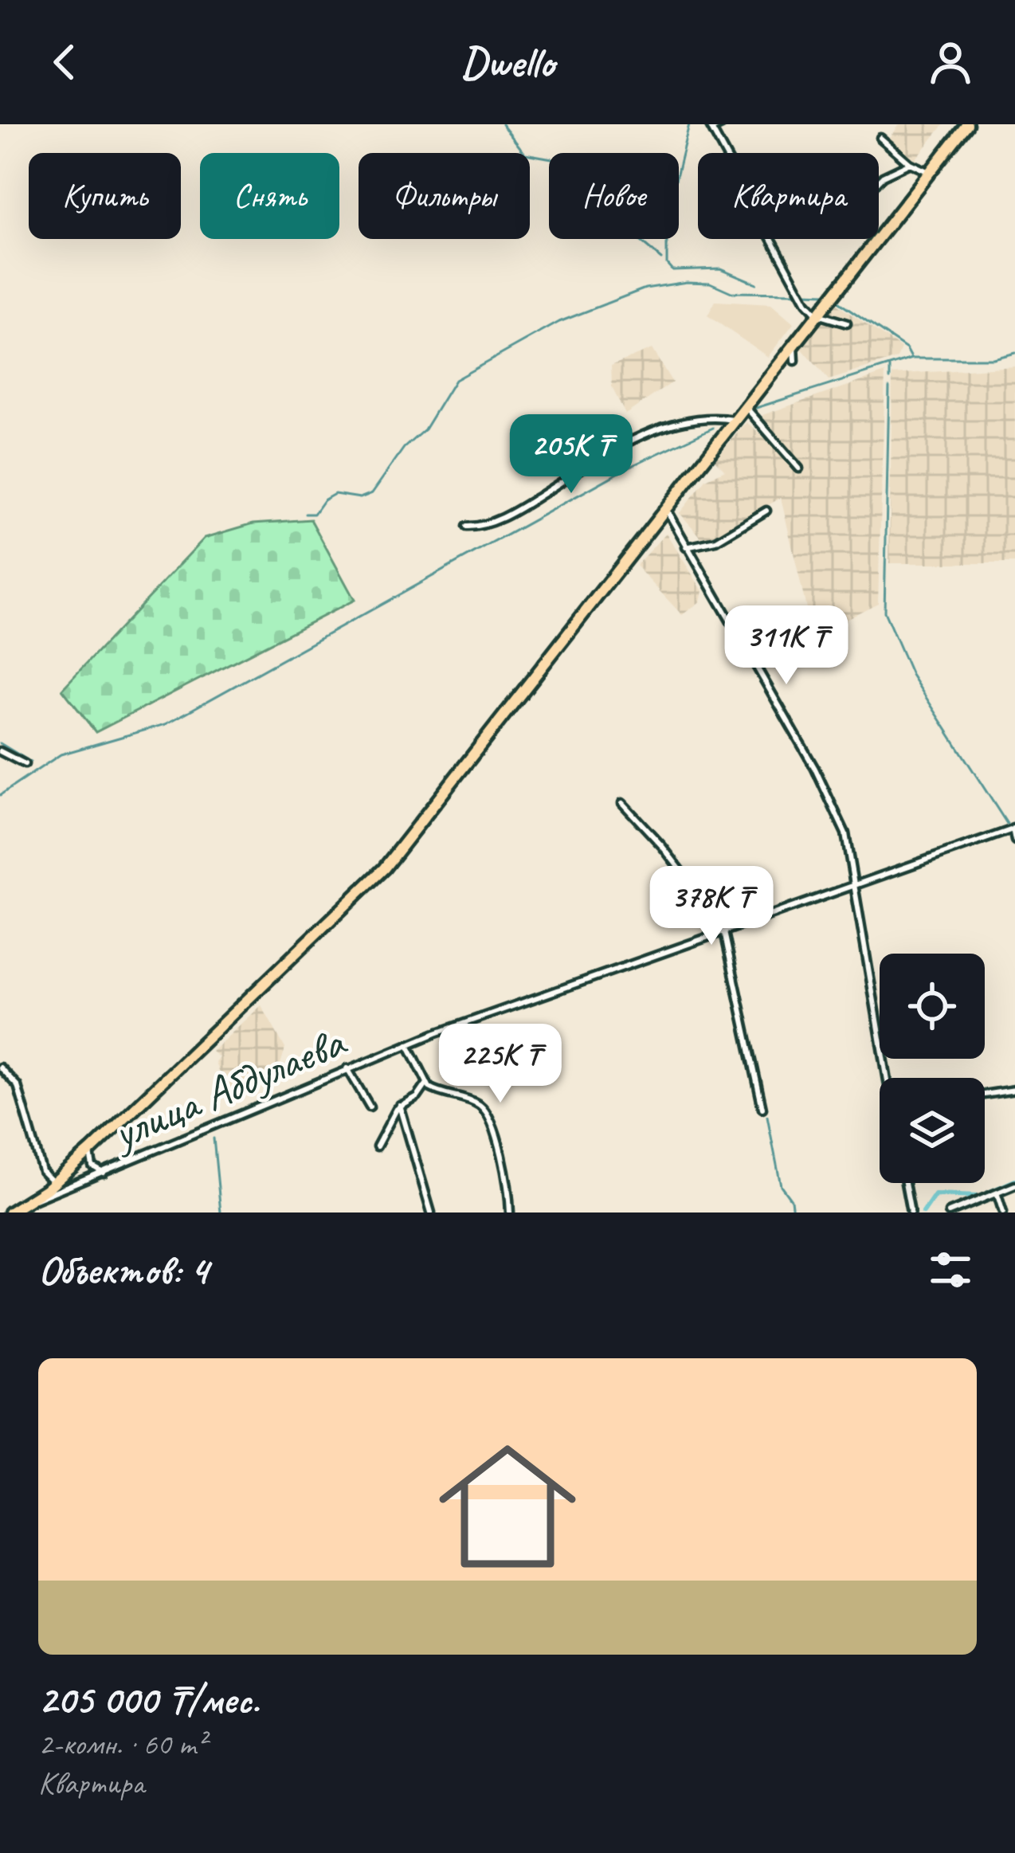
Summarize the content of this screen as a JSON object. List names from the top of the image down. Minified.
{"streets":{"street":["улица Абдулаева"]},"page":{"header":"Dwello","chip":["Купить","Снять","Фильтры","Новое","Квартира"],"price":["205K ₸","311K ₸","378K ₸","225K ₸"],"heading":"Объектов: 4","list":[{"name":"205 000 ₸/мес.","note":"2-комн. · 60 m² · Квартира"}]}}
